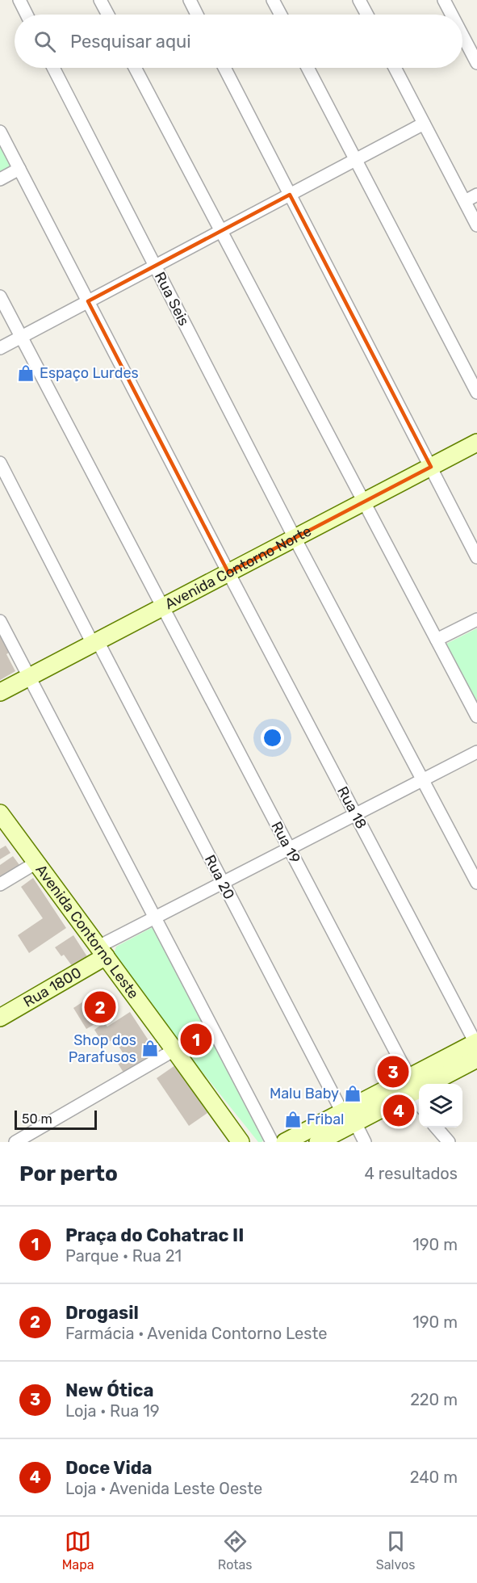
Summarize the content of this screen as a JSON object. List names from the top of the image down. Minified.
{"streets":{"main road":["Avenida Contorno Norte","Avenida Contorno Leste","Rua 1800"],"street":["Rua Seis","Rua 18","Rua 19","Rua 20"]},"crossings":[["Rua Seis","Avenida Contorno Norte"],["Avenida Contorno Norte","Rua 18"],["Avenida Contorno Norte","Rua 19"],["Avenida Contorno Norte","Rua 20"],["Avenida Contorno Leste","Rua 1800"]],"places":{"shop":["Espaço Lurdes","Shop dos Parafusos","Malu Baby","Fribal"]},"scale_bar":"50 m","page":{"search":"Pesquisar aqui","pins":["2","1","3","4"],"scale":"50 m","heading":["Por perto","4 resultados"],"list":[{"mark":"1","name":"Praça do Cohatrac II","note":"Parque · Rua 21","value":"190 m"},{"mark":"2","name":"Drogasil","note":"Farmácia · Avenida Contorno Leste","value":"190 m"},{"mark":"3","name":"New Ótica","note":"Loja · Rua 19","value":"220 m"},{"mark":"4","name":"Doce Vida","note":"Loja · Avenida Leste Oeste","value":"240 m"}],"nav":["Mapa","Rotas","Salvos"]}}
